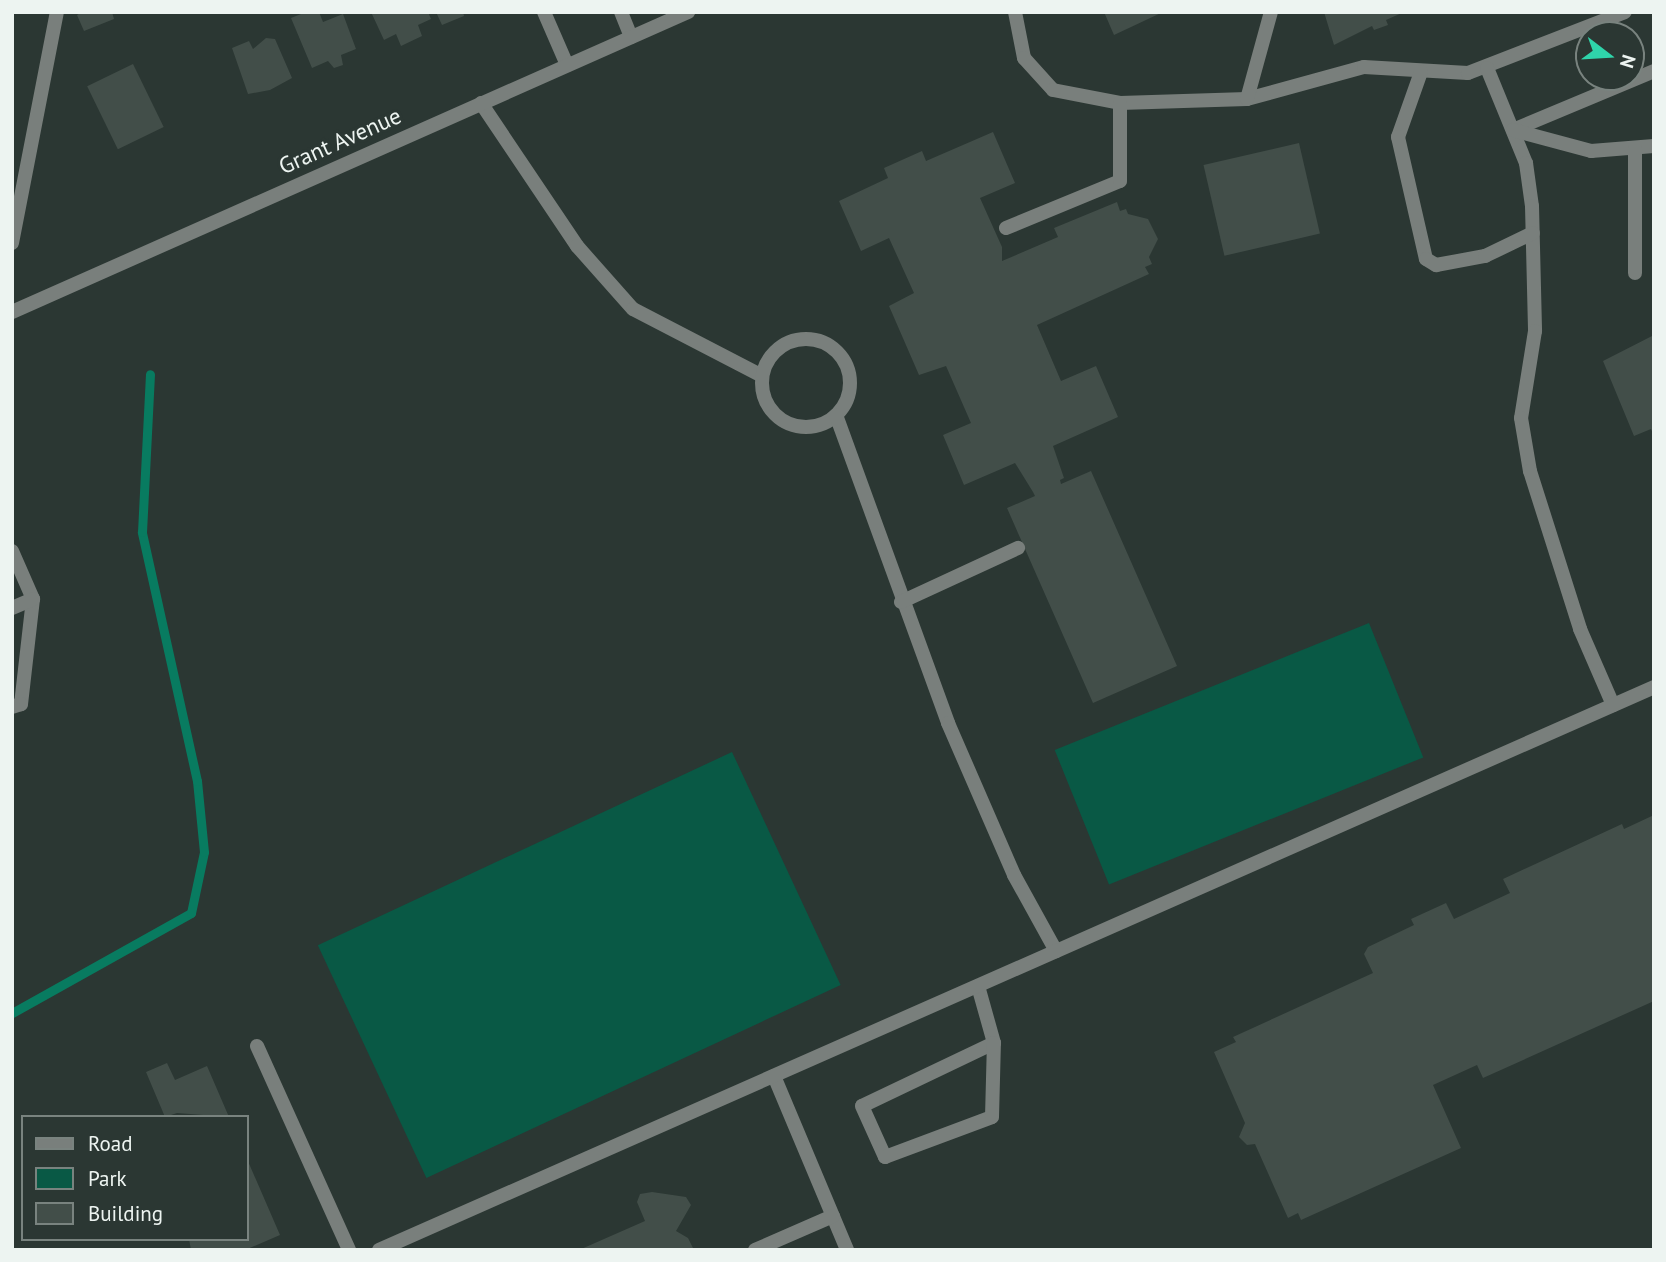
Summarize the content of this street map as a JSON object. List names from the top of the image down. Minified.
{"streets":{"street":["Grant Avenue"]},"legend":["Road","Park","Building"],"north":"right"}
